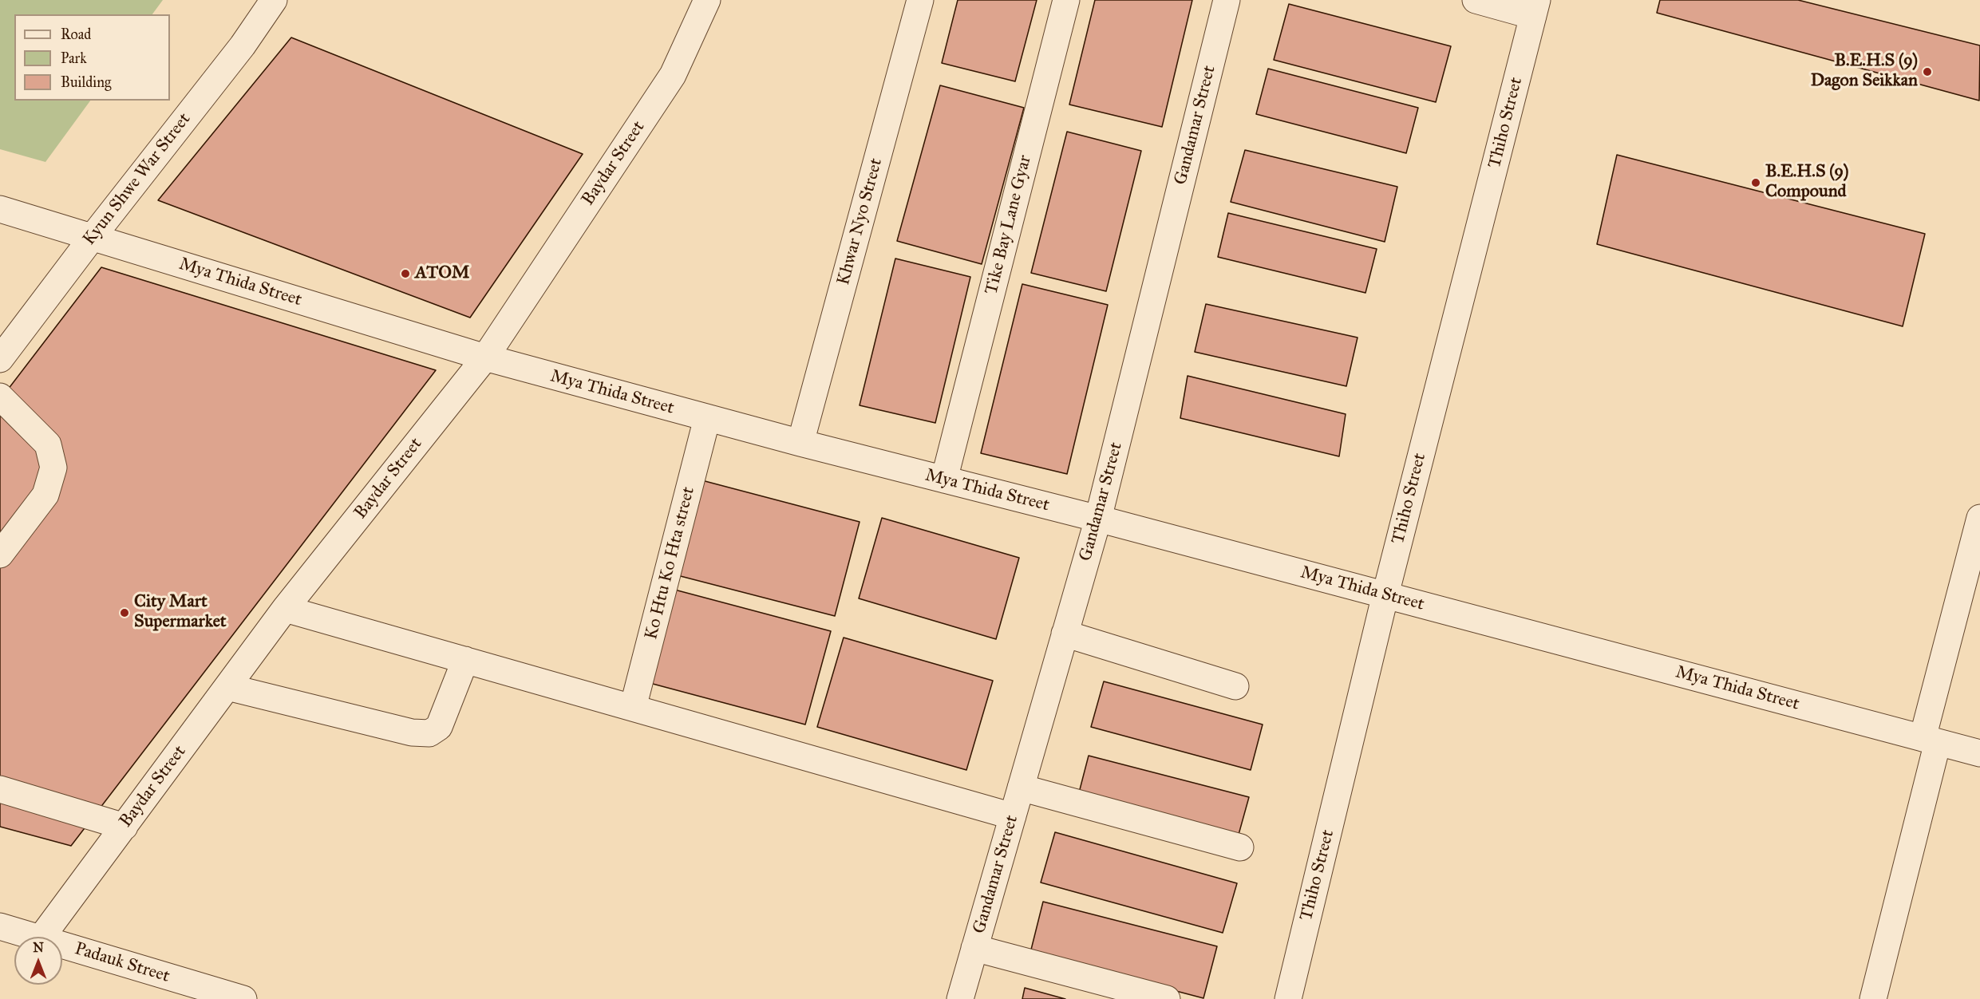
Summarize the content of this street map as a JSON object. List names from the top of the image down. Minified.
{"streets":{"street":["Thiho Street","Gandamar Street","Baydar Street","Kyun Shwe War Street","Khwar Nyo Street","Tike Bay Lane Gyar","Mya Thida Street","Ko Htu Ko Hta street","Padauk Street"]},"crossings":[["Thiho Street","Mya Thida Street"],["Gandamar Street","Mya Thida Street"],["Baydar Street","Mya Thida Street"],["Kyun Shwe War Street","Mya Thida Street"],["Khwar Nyo Street","Mya Thida Street"],["Tike Bay Lane Gyar","Mya Thida Street"],["Mya Thida Street","Ko Htu Ko Hta street"]],"places":["B.E.H.S (9) Dagon Seikkan","B.E.H.S (9) Compound","ATOM","City Mart Supermarket"],"legend":["Road","Park","Building"],"north":"top"}
